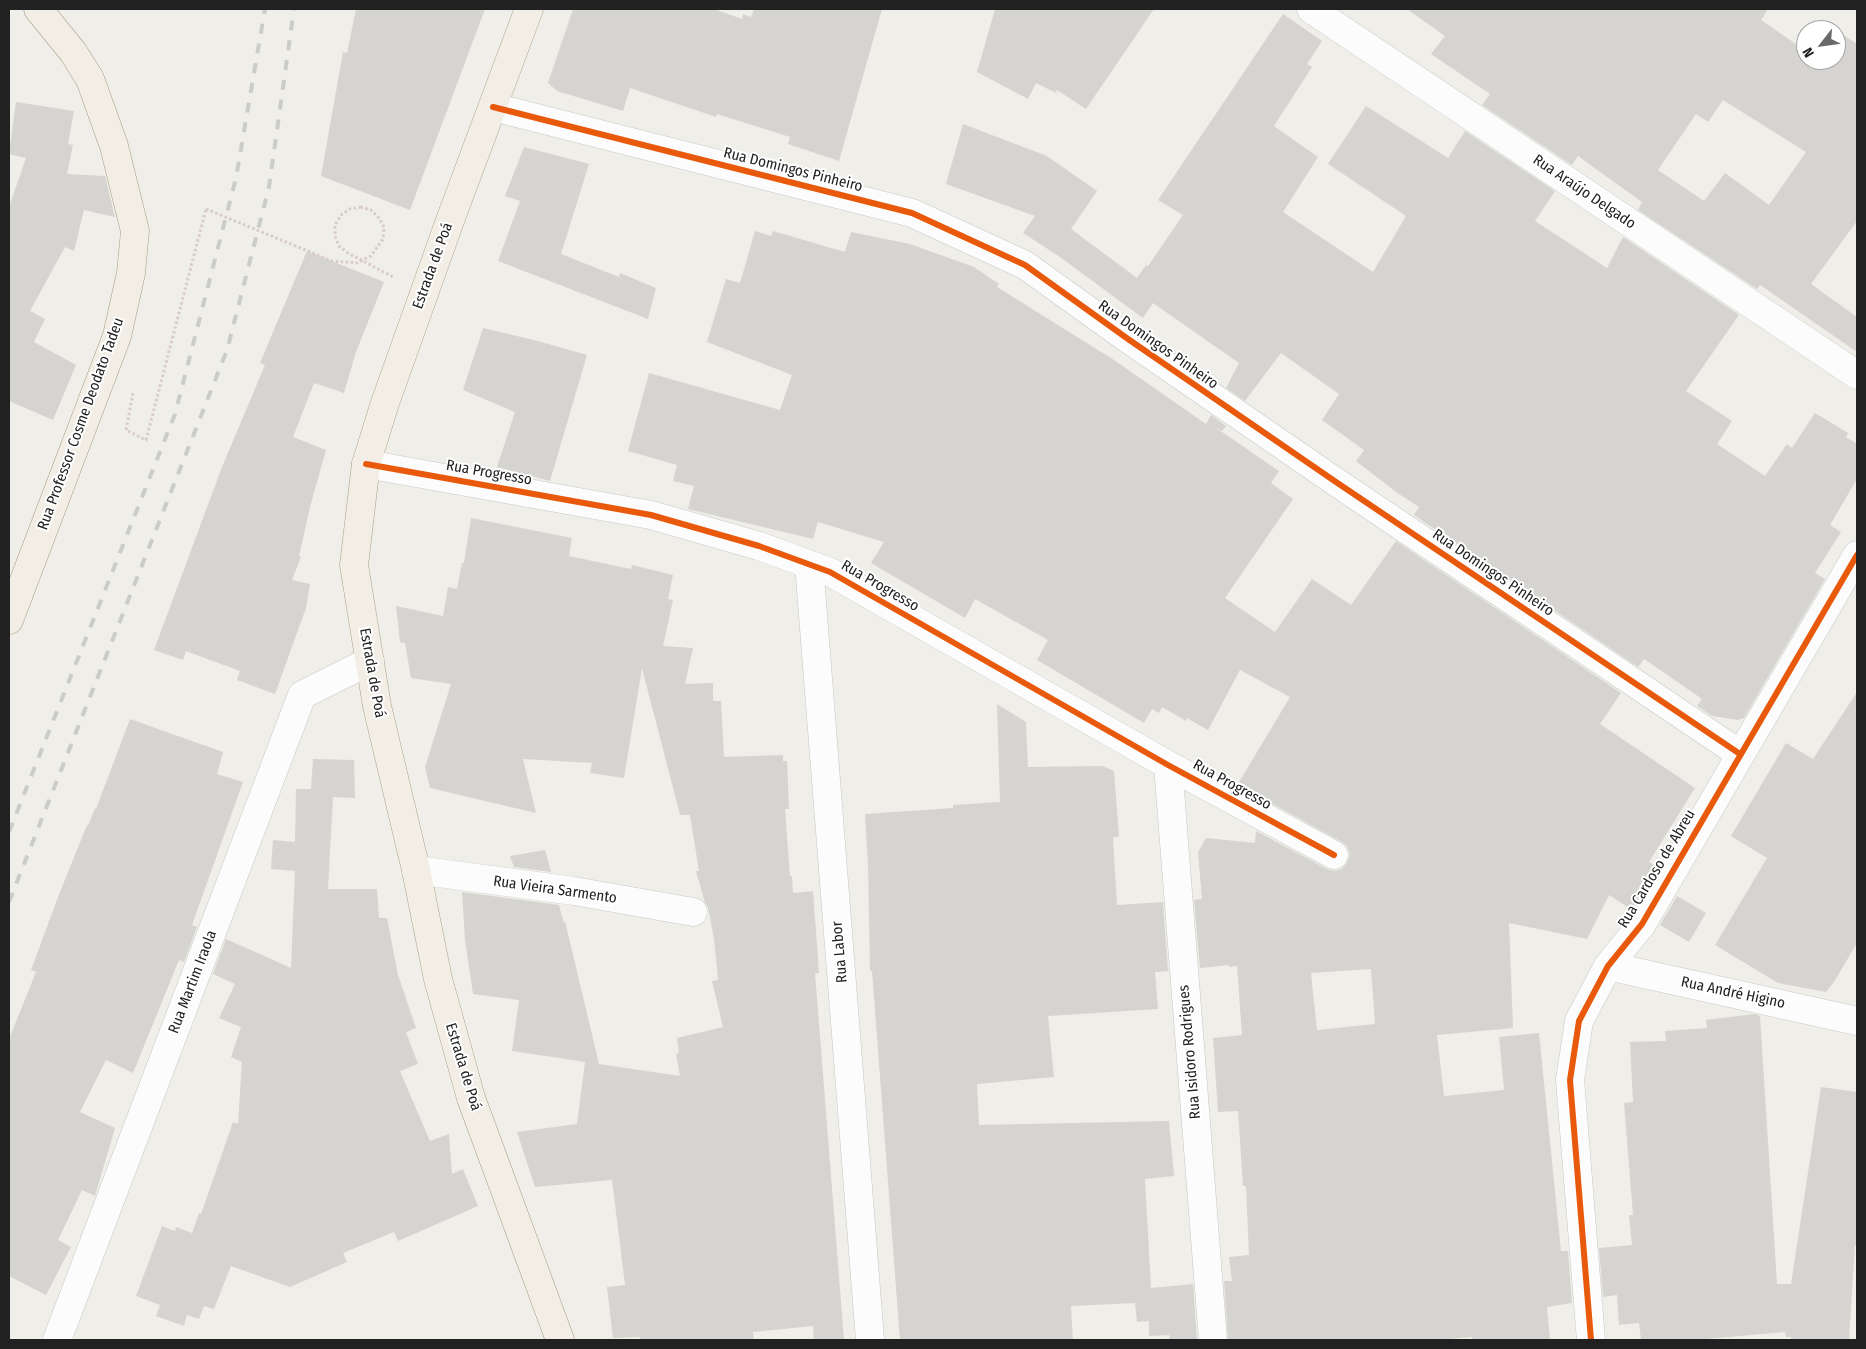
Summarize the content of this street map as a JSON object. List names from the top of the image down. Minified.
{"streets":{"main road":["Estrada de Poá","Rua Professor Cosme Deodato Tadeu"],"street":["Rua Domingos Pinheiro","Rua Araújo Delgado","Rua Progresso","Rua Cardoso de Abreu","Rua Vieira Sarmento","Rua Labor","Rua Martim Iraola","Rua André Higino","Rua Isidoro Rodrigues"]},"crossings":[["Rua Domingos Pinheiro","Estrada de Poá"],["Rua Domingos Pinheiro","Rua Cardoso de Abreu"],["Estrada de Poá","Rua Progresso"],["Estrada de Poá","Rua Vieira Sarmento"],["Estrada de Poá","Rua Martim Iraola"],["Rua Progresso","Rua Labor"],["Rua Progresso","Rua Isidoro Rodrigues"],["Rua Cardoso de Abreu","Rua André Higino"]],"north":"bottom left"}
